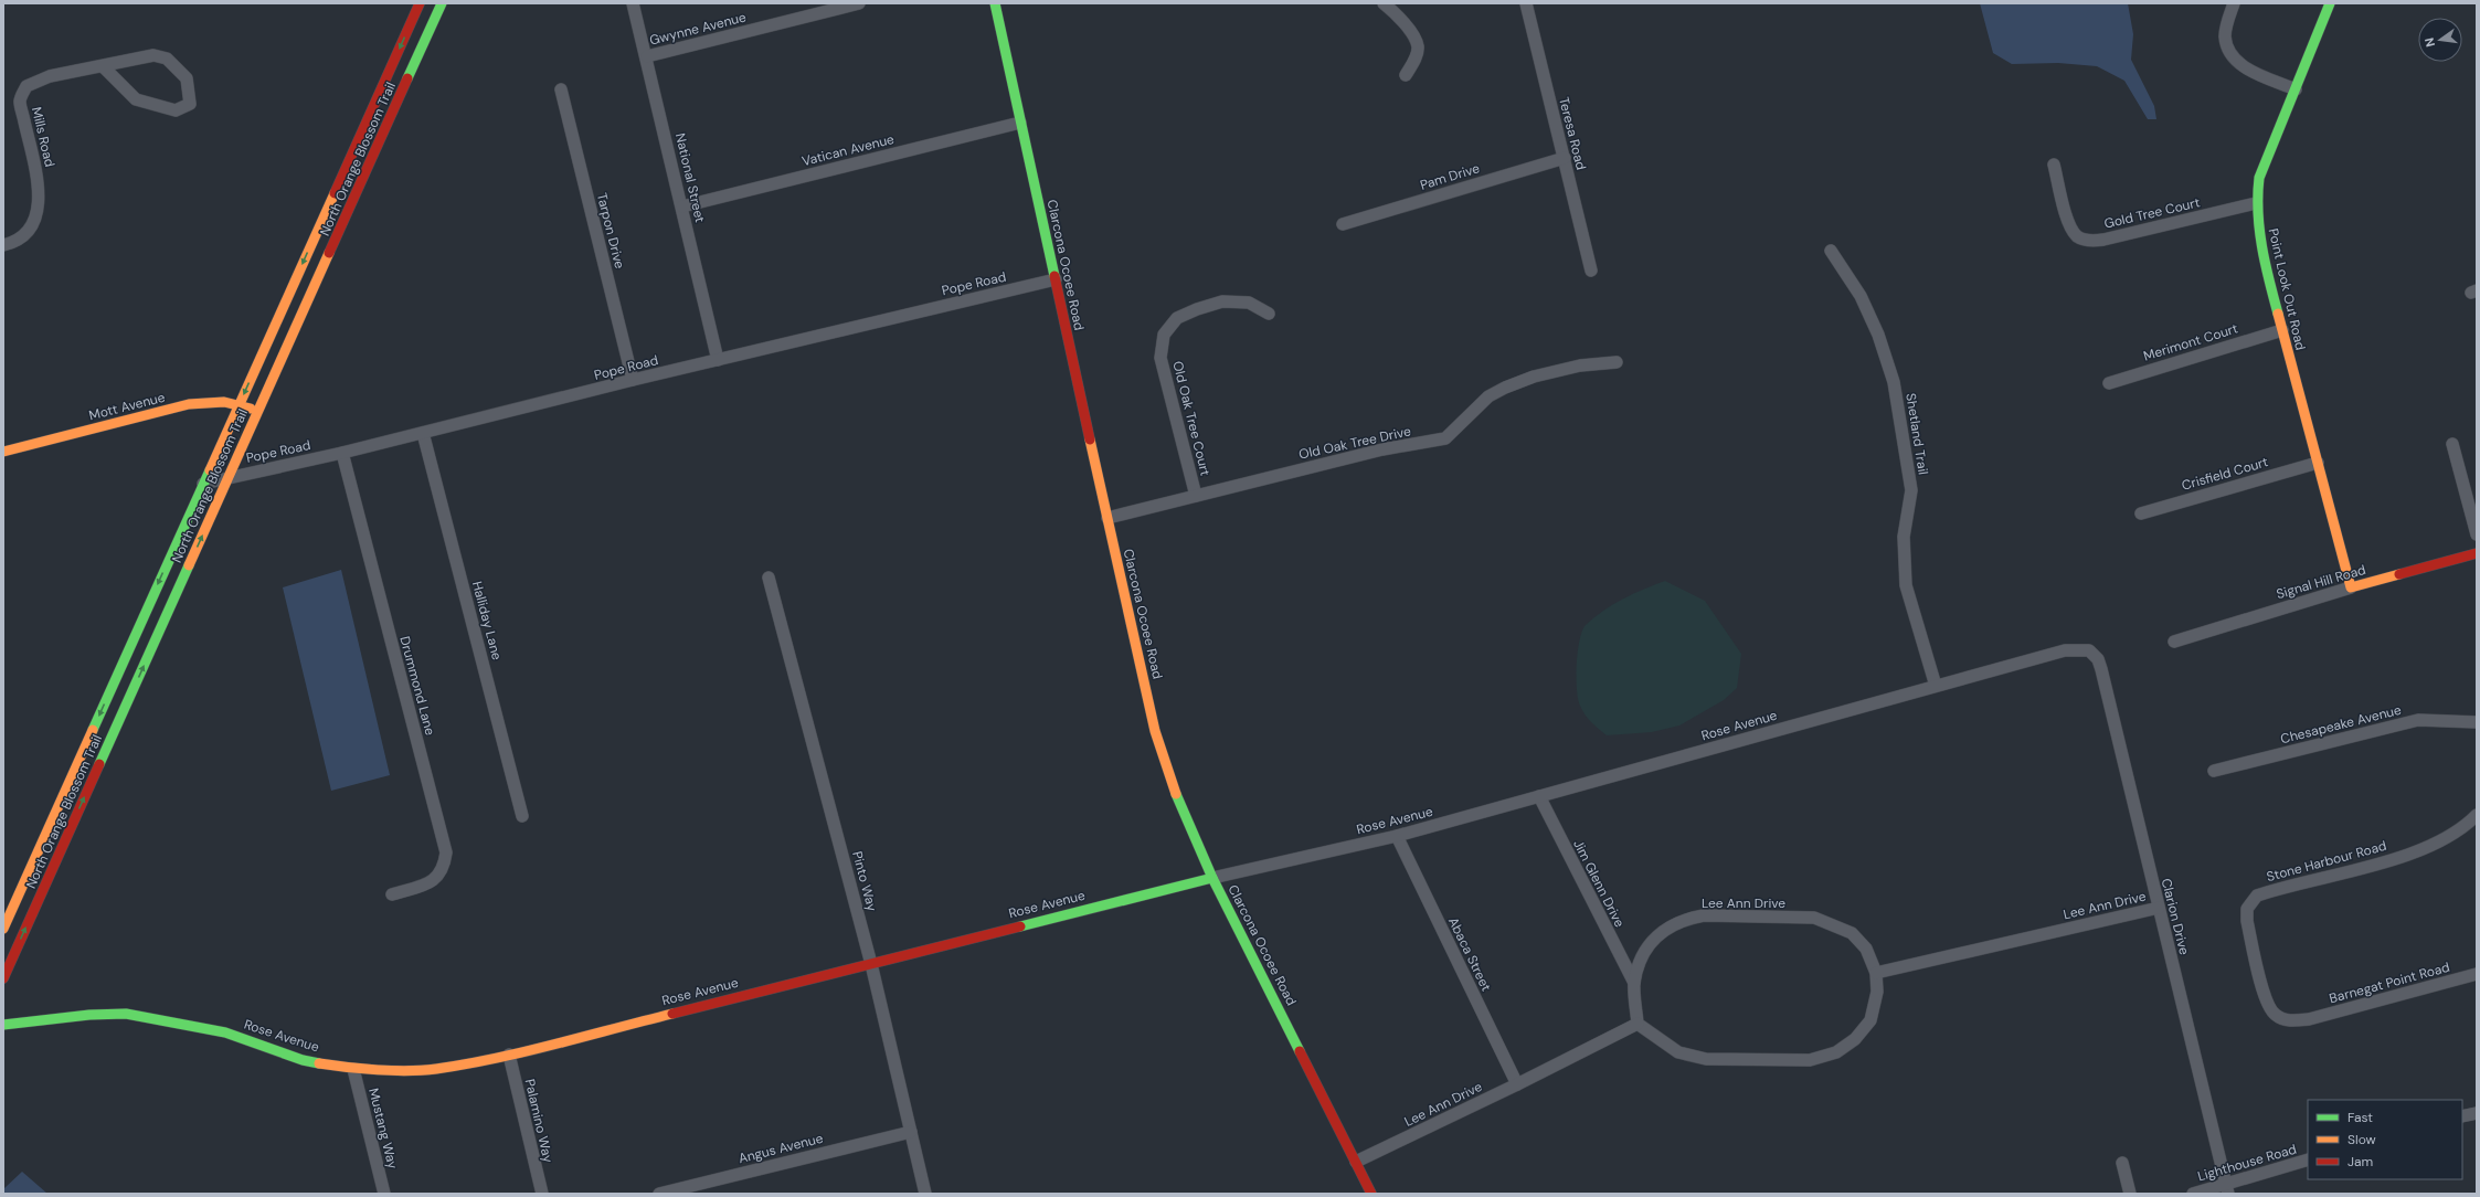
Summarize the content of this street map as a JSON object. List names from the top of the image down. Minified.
{"streets":{"main road":["North Orange Blossom Trail","Clarcona Ocoee Road","Point Look Out Road","Mott Avenue","Signal Hill Road","Rose Avenue"],"street":["Gwynne Avenue","Teresa Road","Mills Road","Vatican Avenue","Pam Drive","National Street","Gold Tree Court","Tarpon Drive","Pope Road","Merimont Court","Old Oak Tree Court","Shetland Trail","Old Oak Tree Drive","Crisfield Court","Halliday Lane","Drummond Lane","Chesapeake Avenue","Stone Harbour Road","Pinto Way","Jim Glenn Drive","Lee Ann Drive","Clarion Drive","Abaca Street","Barnegat Point Road","Palamino Way","Mustang Way","Angus Avenue","Lighthouse Road"]},"crossings":[["Gwynne Avenue","National Street"],["Teresa Road","Pam Drive"],["Vatican Avenue","National Street"],["Vatican Avenue","Clarcona Ocoee Road"],["North Orange Blossom Trail","Pope Road"],["North Orange Blossom Trail","Mott Avenue"],["National Street","Pope Road"],["Gold Tree Court","Point Look Out Road"],["Tarpon Drive","Pope Road"],["Clarcona Ocoee Road","Pope Road"],["Clarcona Ocoee Road","Old Oak Tree Drive"],["Clarcona Ocoee Road","Rose Avenue"],["Clarcona Ocoee Road","Lee Ann Drive"],["Pope Road","Halliday Lane"],["Pope Road","Drummond Lane"],["Point Look Out Road","Merimont Court"],["Point Look Out Road","Crisfield Court"],["Point Look Out Road","Signal Hill Road"],["Old Oak Tree Court","Old Oak Tree Drive"],["Shetland Trail","Rose Avenue"],["Rose Avenue","Pinto Way"],["Rose Avenue","Jim Glenn Drive"],["Rose Avenue","Clarion Drive"],["Rose Avenue","Abaca Street"],["Rose Avenue","Palamino Way"],["Rose Avenue","Mustang Way"],["Stone Harbour Road","Barnegat Point Road"],["Pinto Way","Angus Avenue"],["Jim Glenn Drive","Lee Ann Drive"],["Lee Ann Drive","Clarion Drive"],["Lee Ann Drive","Abaca Street"],["Clarion Drive","Lighthouse Road"]],"legend":["Fast","Slow","Jam"],"north":"left"}
